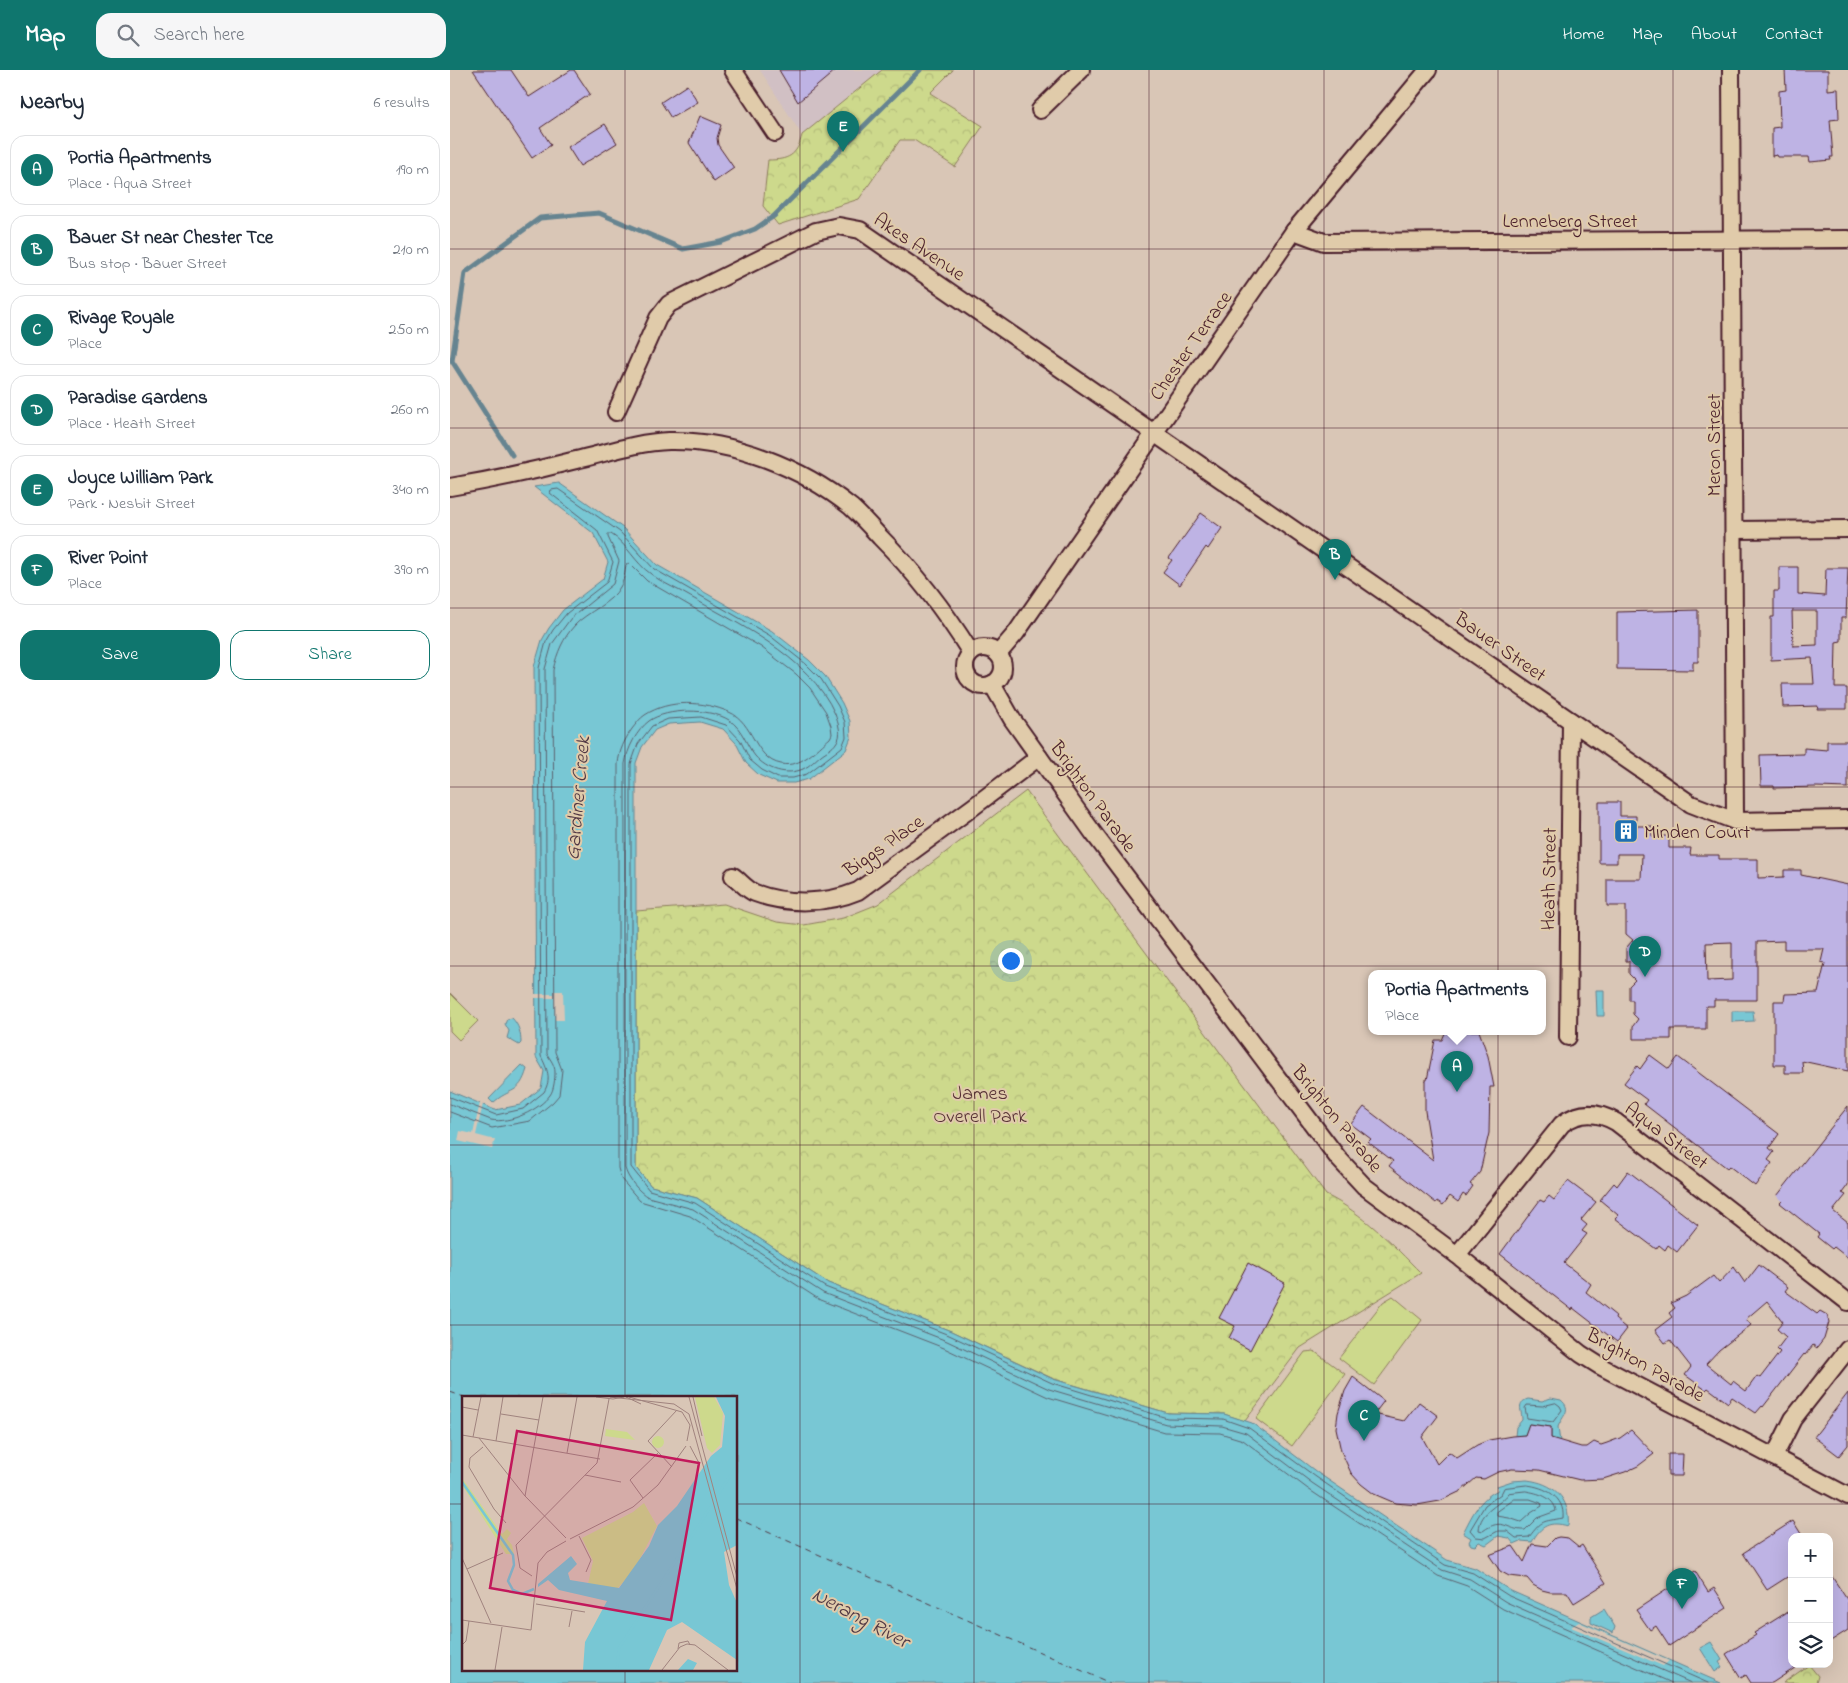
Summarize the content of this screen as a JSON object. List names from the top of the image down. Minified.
{"streets":{"street":["Lenneberg Street","Akes Avenue","Chester Terrace","Meron Street","Bauer Street","Brighton Parade","Biggs Place","Heath Street","Aqua Street"]},"crossings":[["Lenneberg Street","Chester Terrace"],["Lenneberg Street","Meron Street"],["Akes Avenue","Chester Terrace"],["Akes Avenue","Bauer Street"],["Chester Terrace","Bauer Street"],["Chester Terrace","Brighton Parade"],["Meron Street","Bauer Street"],["Bauer Street","Heath Street"],["Brighton Parade","Biggs Place"],["Brighton Parade","Aqua Street"]],"water":["Gardiner Creek","Nerang River"],"parks":["James Overell Park"],"places":{"building":["Minden Court"]},"page":{"header":"Map","search":"Search here","nav":["Home","Map","About","Contact"],"heading":["Nearby","6 results"],"pins":["E","B","D","A","C","F"],"list":[{"mark":"A","name":"Portia Apartments","note":"Place · Aqua Street","value":"190 m"},{"mark":"B","name":"Bauer St near Chester Tce","note":"Bus stop · Bauer Street","value":"210 m"},{"mark":"C","name":"Rivage Royale","note":"Place","value":"250 m"},{"mark":"D","name":"Paradise Gardens","note":"Place · Heath Street","value":"260 m"},{"mark":"E","name":"Joyce William Park","note":"Park · Nesbit Street","value":"340 m"},{"mark":"F","name":"River Point","note":"Place","value":"390 m"}],"buttons":["Save","Share"],"popup":["Portia Apartments","Place"],"map_buttons":["+","−"]}}
